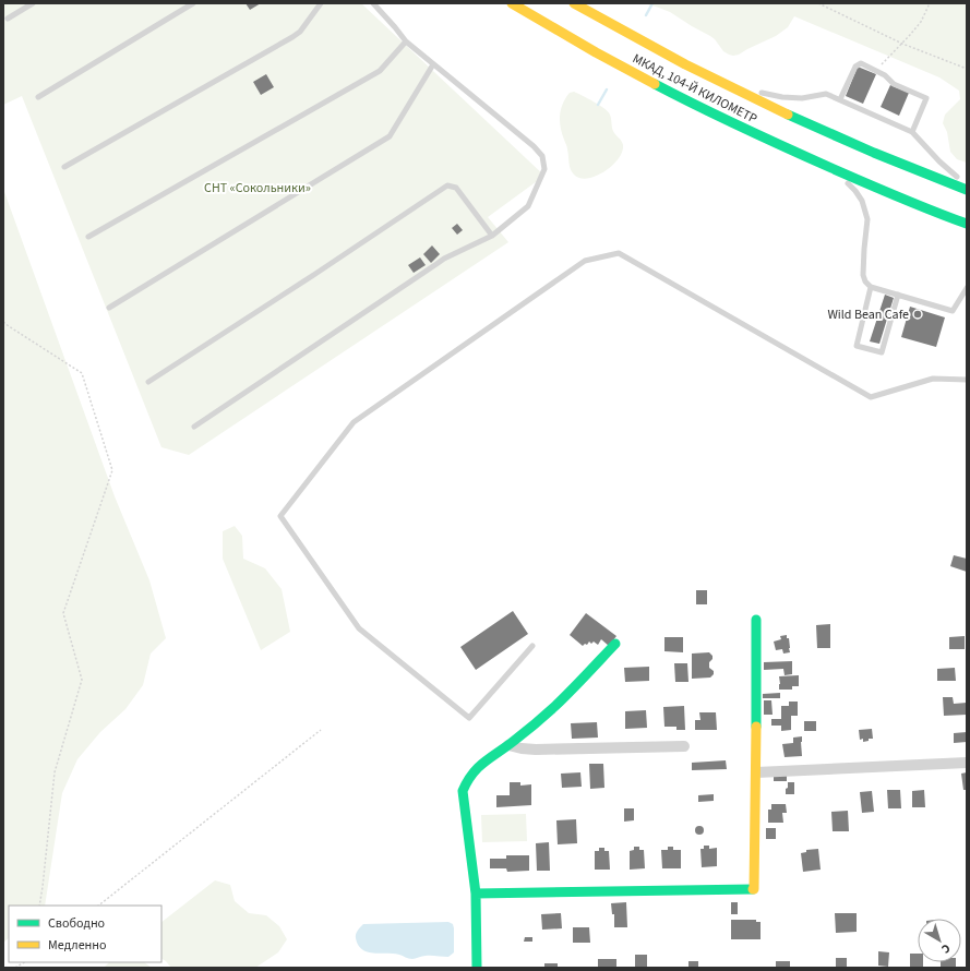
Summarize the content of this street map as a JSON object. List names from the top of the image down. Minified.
{"streets":{"main road":["МКАД, 104-Й КИЛОМЕТР"]},"parks":["СНТ «Сокольники»"],"places":["Wild Bean Cafe"],"legend":["Свободно","Медленно"],"north":"bottom right"}
